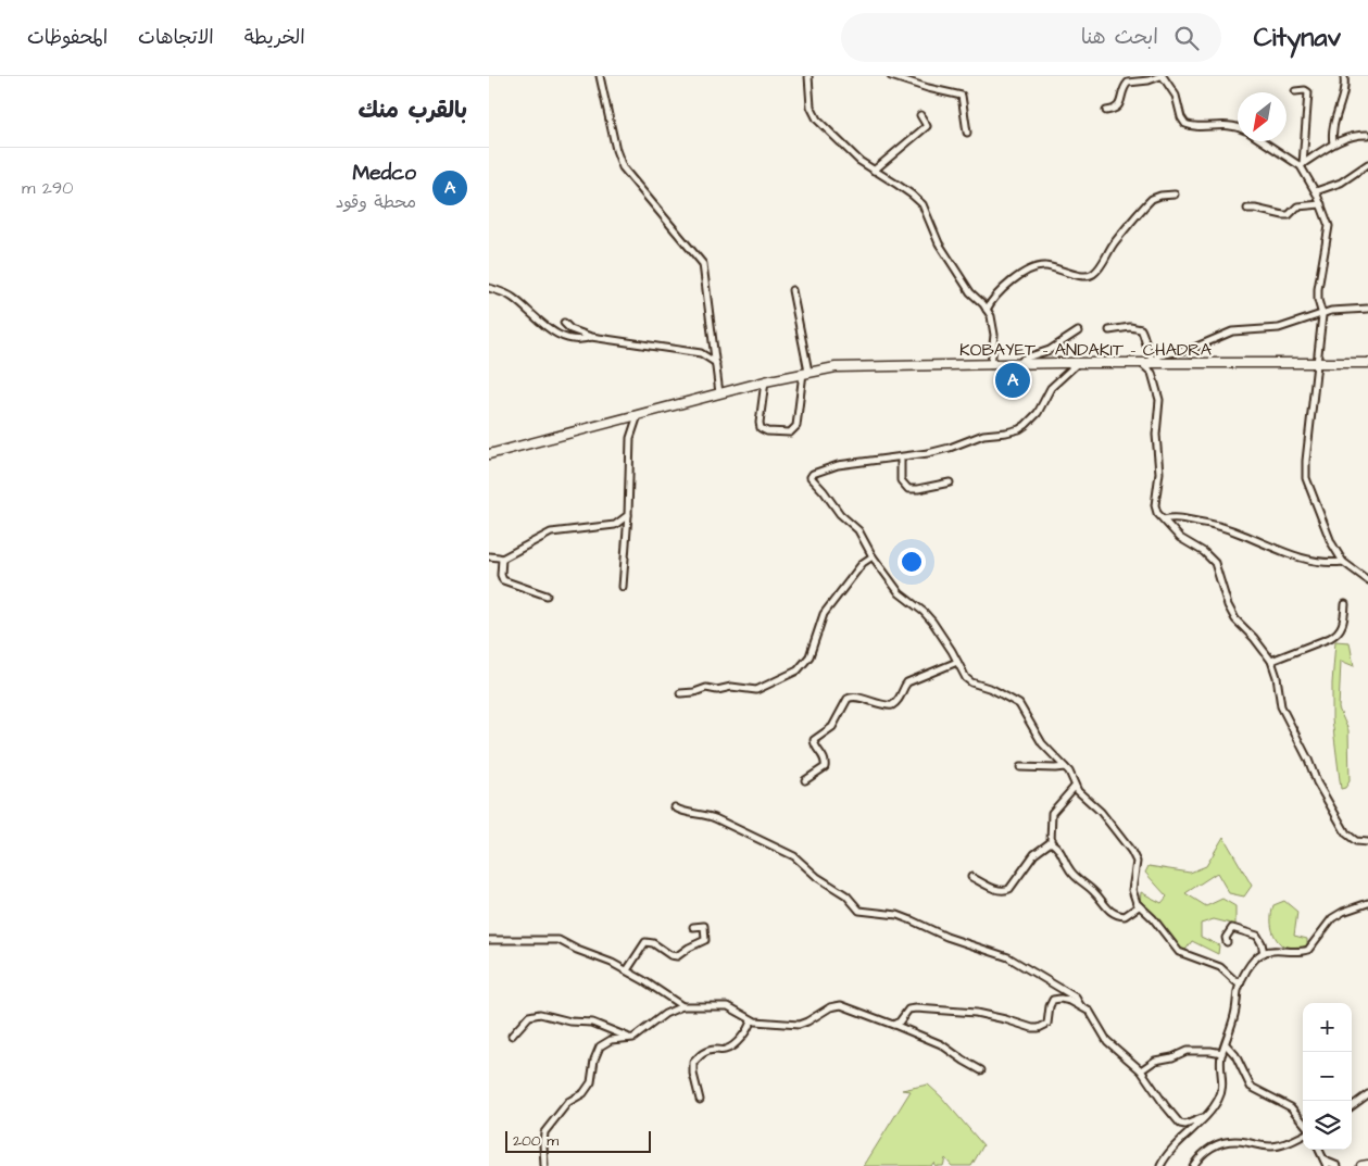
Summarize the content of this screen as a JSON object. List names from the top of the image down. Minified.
{"streets":{"main road":["KOBAYET - ANDAKIT - CHADRA"]},"scale_bar":"200 m","north":"bottom left","page":{"header":"Citynav","search":"ابحث هنا","nav":["الخريطة","الاتجاهات","المحفوظات"],"heading":"بالقرب منك","list":[{"mark":"A","name":"Medco","note":"محطة وقود","value":"290 m"}],"pins":"A","map_buttons":["+","−"],"scale":"200 m"}}
